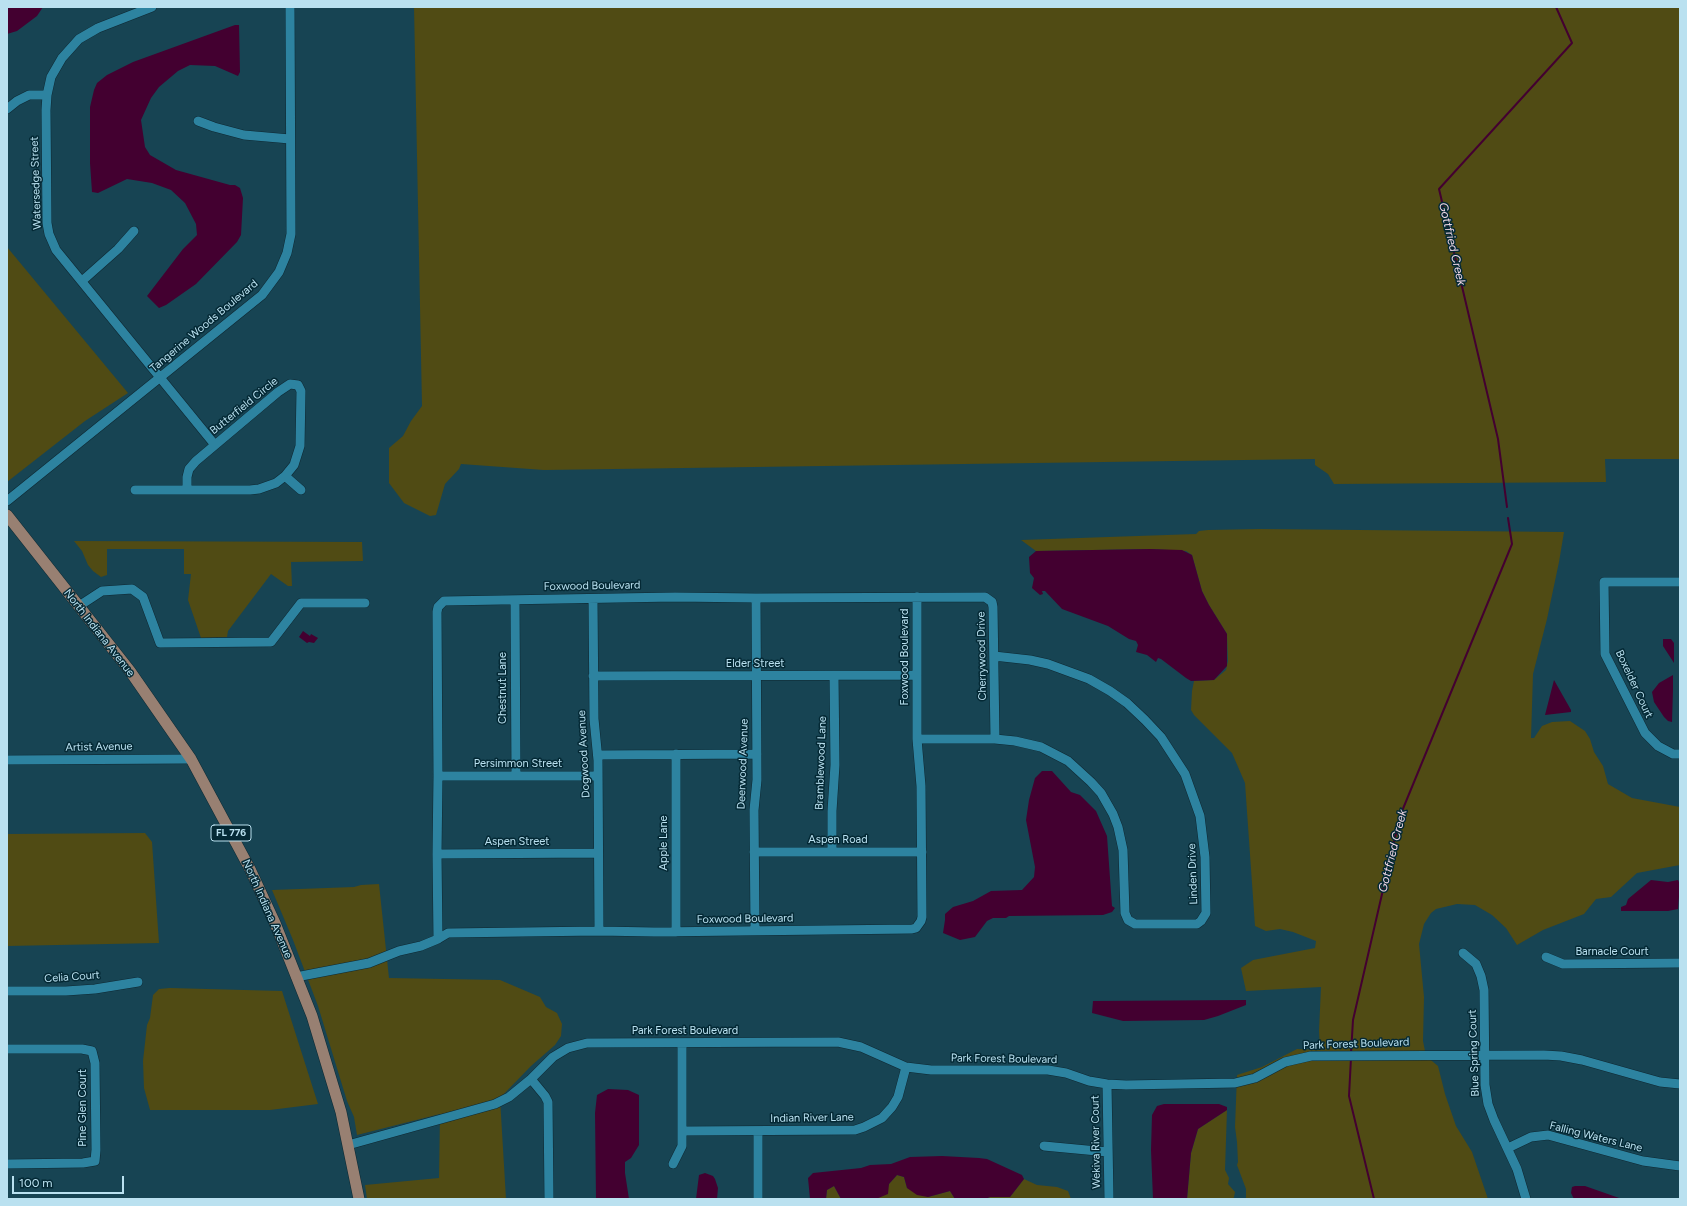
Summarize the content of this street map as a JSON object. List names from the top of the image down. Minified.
{"streets":{"main road":["North Indiana Avenue","FL 776"],"street":["Watersedge Street","Tangerine Woods Boulevard","Butterfield Circle","Foxwood Boulevard","Cherrywood Drive","Elder Street","Boxelder Court","Chestnut Lane","Artist Avenue","Dogwood Avenue","Bramblewood Lane","Persimmon Street","Deerwood Avenue","Aspen Road","Aspen Street","Apple Lane","Linden Drive","Barnacle Court","Celia Court","Park Forest Boulevard","Blue Spring Court","Pine Glen Court","Indian River Lane","Falling Waters Lane","Wekiva River Court"]},"crossings":[["Watersedge Street","Tangerine Woods Boulevard"],["Watersedge Street","Butterfield Circle"],["Tangerine Woods Boulevard","Butterfield Circle"],["Foxwood Boulevard","North Indiana Avenue"],["Foxwood Boulevard","Cherrywood Drive"],["Foxwood Boulevard","Elder Street"],["Foxwood Boulevard","Chestnut Lane"],["Foxwood Boulevard","Dogwood Avenue"],["Foxwood Boulevard","Persimmon Street"],["Foxwood Boulevard","Deerwood Avenue"],["Foxwood Boulevard","Aspen Road"],["Foxwood Boulevard","Aspen Street"],["Foxwood Boulevard","Apple Lane"],["Foxwood Boulevard","Linden Drive"],["North Indiana Avenue","Artist Avenue"],["North Indiana Avenue","Park Forest Boulevard"],["Cherrywood Drive","Linden Drive"],["Elder Street","Dogwood Avenue"],["Elder Street","Bramblewood Lane"],["Elder Street","Deerwood Avenue"],["Chestnut Lane","Persimmon Street"],["Dogwood Avenue","Persimmon Street"],["Dogwood Avenue","Aspen Street"],["Bramblewood Lane","Aspen Road"],["Deerwood Avenue","Aspen Road"],["Park Forest Boulevard","Blue Spring Court"],["Park Forest Boulevard","Indian River Lane"],["Park Forest Boulevard","Wekiva River Court"],["Blue Spring Court","Falling Waters Lane"]],"water":["Gottfried Creek"],"scale_bar":"100 m"}
